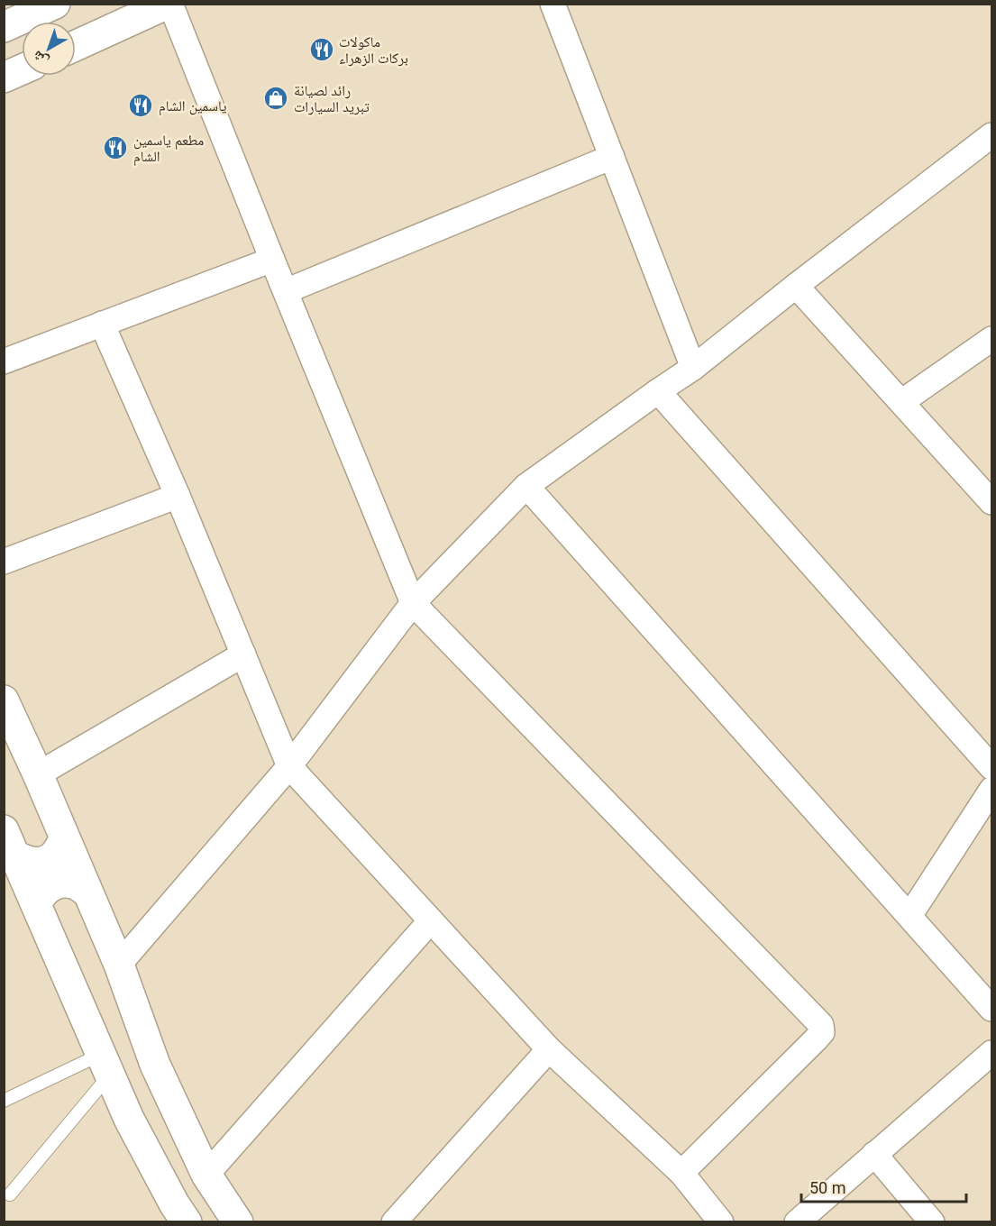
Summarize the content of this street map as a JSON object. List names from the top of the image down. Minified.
{"places":{"restaurant":["ماكولات بركات الزهراء","ياسمين الشام","مطعم ياسمين الشام"],"shop":["رائد لصيانة تبريد السيارات"]},"scale_bar":"50 m","north":"bottom left"}
